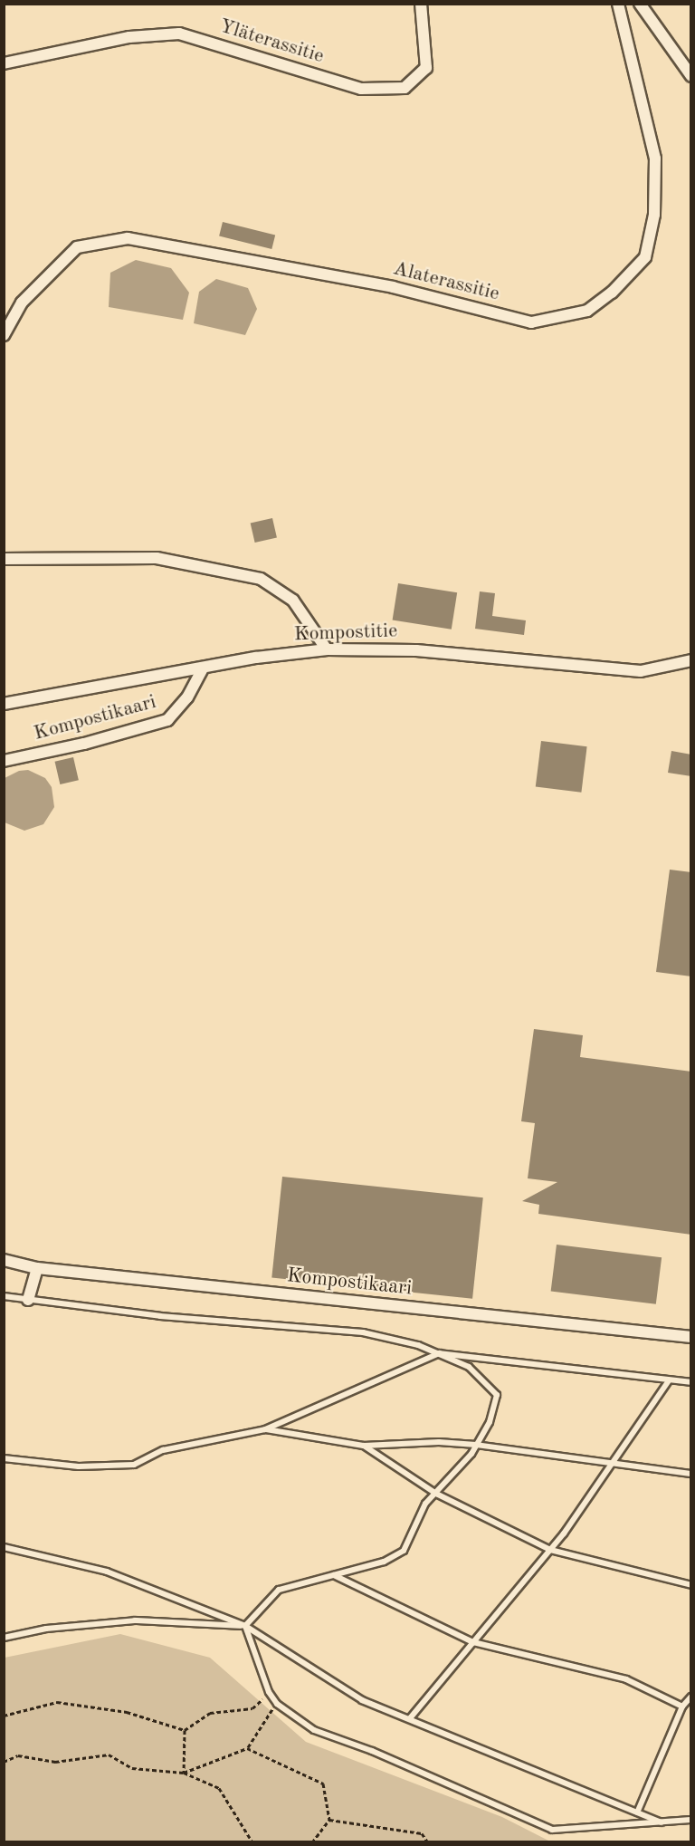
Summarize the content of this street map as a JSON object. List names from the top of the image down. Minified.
{"streets":{"street":["Yläterassitie","Alaterassitie","Kompostitie","Kompostikaari"]},"crossings":[["Kompostitie","Kompostikaari"]]}
